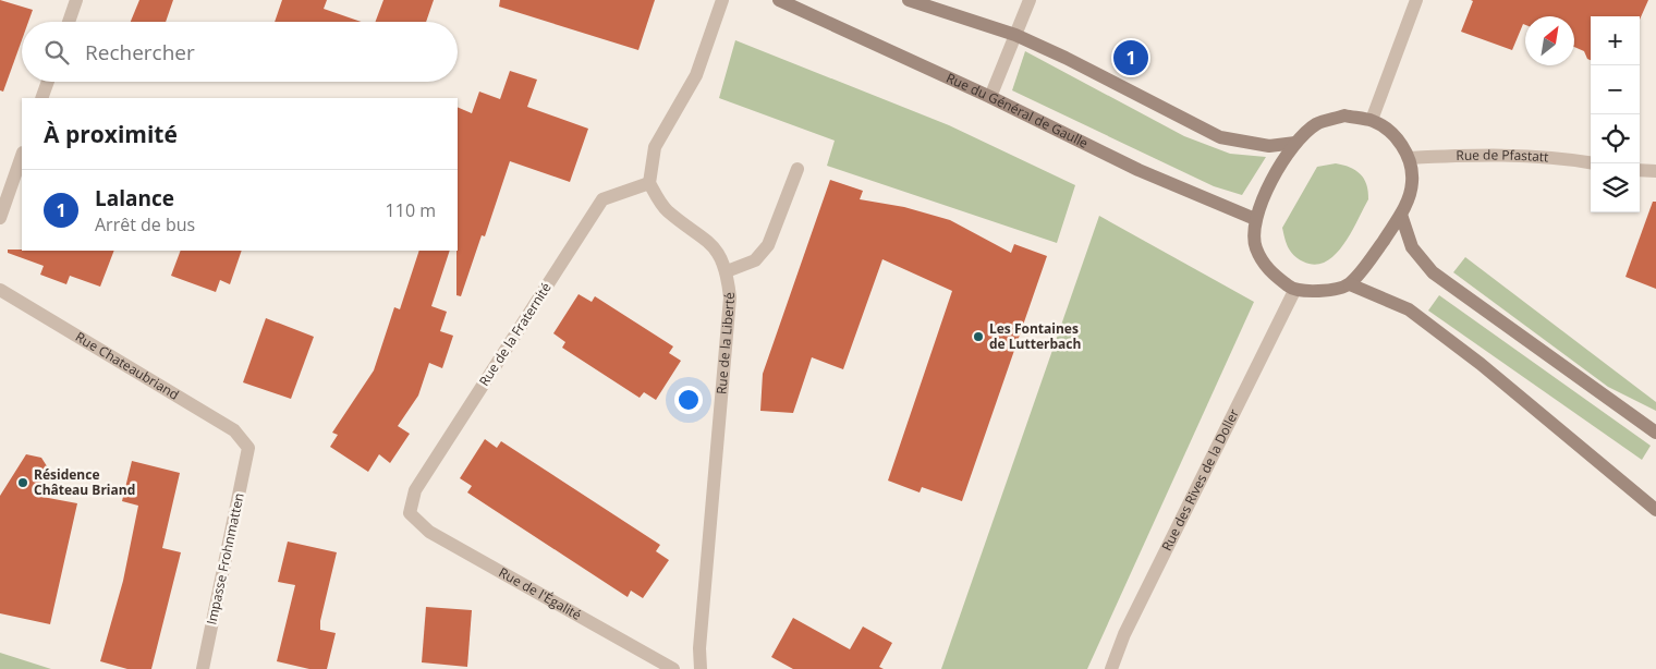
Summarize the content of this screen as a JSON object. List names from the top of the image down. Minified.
{"streets":{"main road":["Rue du Général de Gaulle"],"street":["Rue de Pfastatt","Rue de la Fraternité","Rue de la Liberté","Rue Chateaubriand","Rue des Rives de la Doller","Impasse Frohnmatten","Rue de l'Égalité"]},"crossings":[["Rue du Général de Gaulle","Rue de Pfastatt"],["Rue du Général de Gaulle","Rue des Rives de la Doller"],["Rue de Pfastatt","Rue des Rives de la Doller"],["Rue de la Fraternité","Rue de la Liberté"],["Rue de la Fraternité","Rue de l'Égalité"],["Rue Chateaubriand","Impasse Frohnmatten"]],"places":["Les Fontaines de Lutterbach","Résidence Château Briand"],"north":"top right","page":{"map_buttons":["+","−"],"search":"Rechercher","pins":"1","heading":"À proximité","list":[{"mark":"1","name":"Lalance","note":"Arrêt de bus","value":"110 m"}]}}
